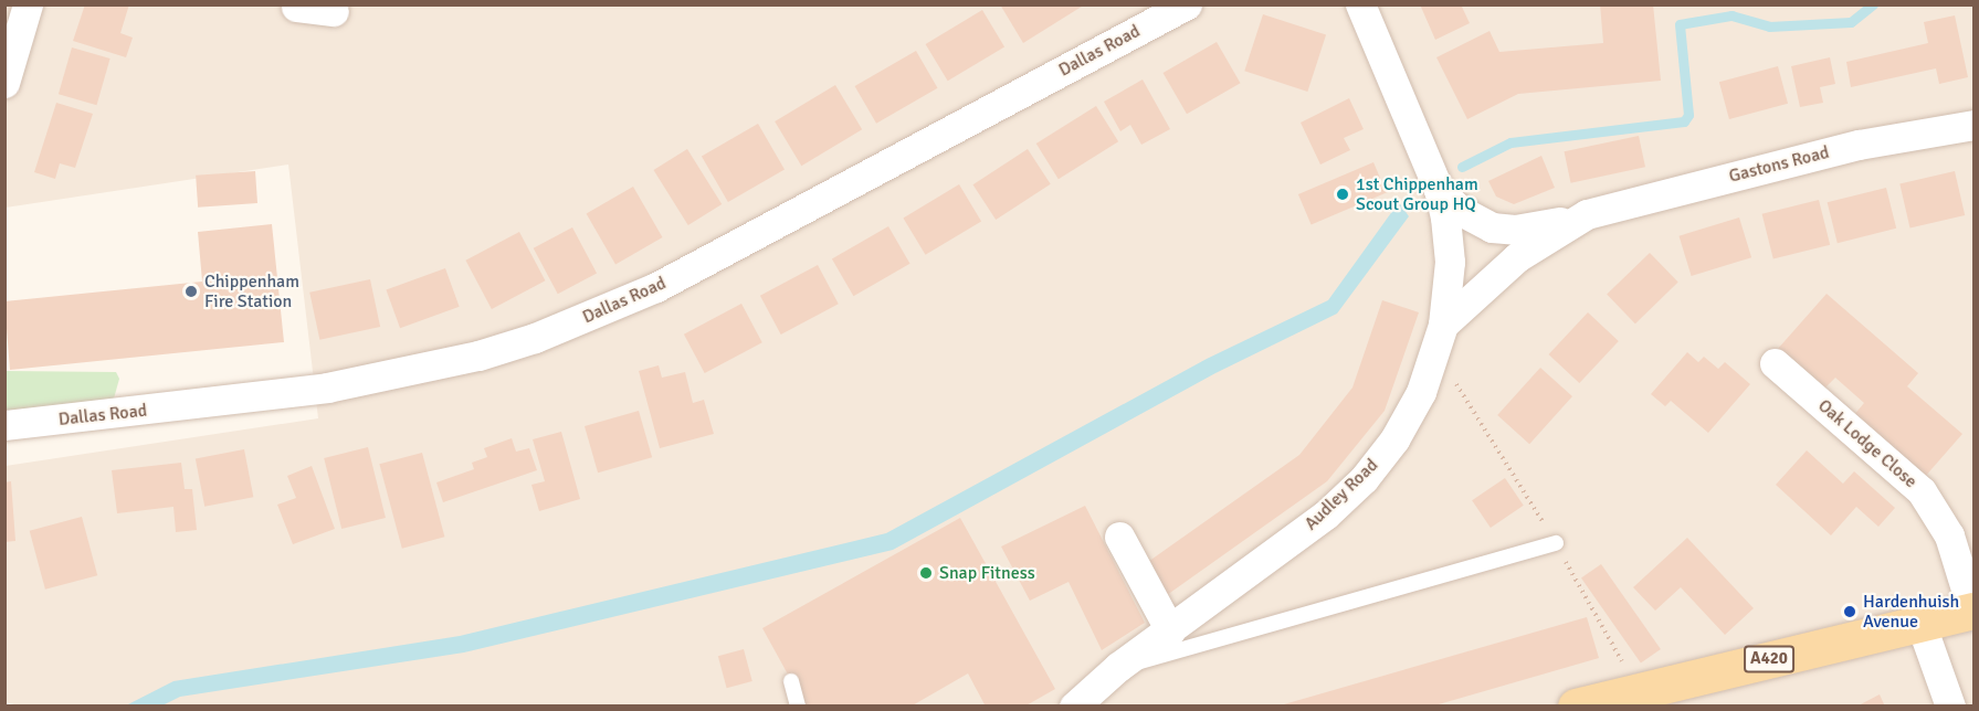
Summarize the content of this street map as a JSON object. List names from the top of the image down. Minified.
{"streets":{"main road":["A420"],"street":["Dallas Road","Gastons Road","Oak Lodge Close","Audley Road"]},"crossings":[["Gastons Road","Audley Road"],["Oak Lodge Close","A420"]],"places":["1st Chippenham Scout Group HQ","Chippenham Fire Station","Snap Fitness","Hardenhuish Avenue"]}
